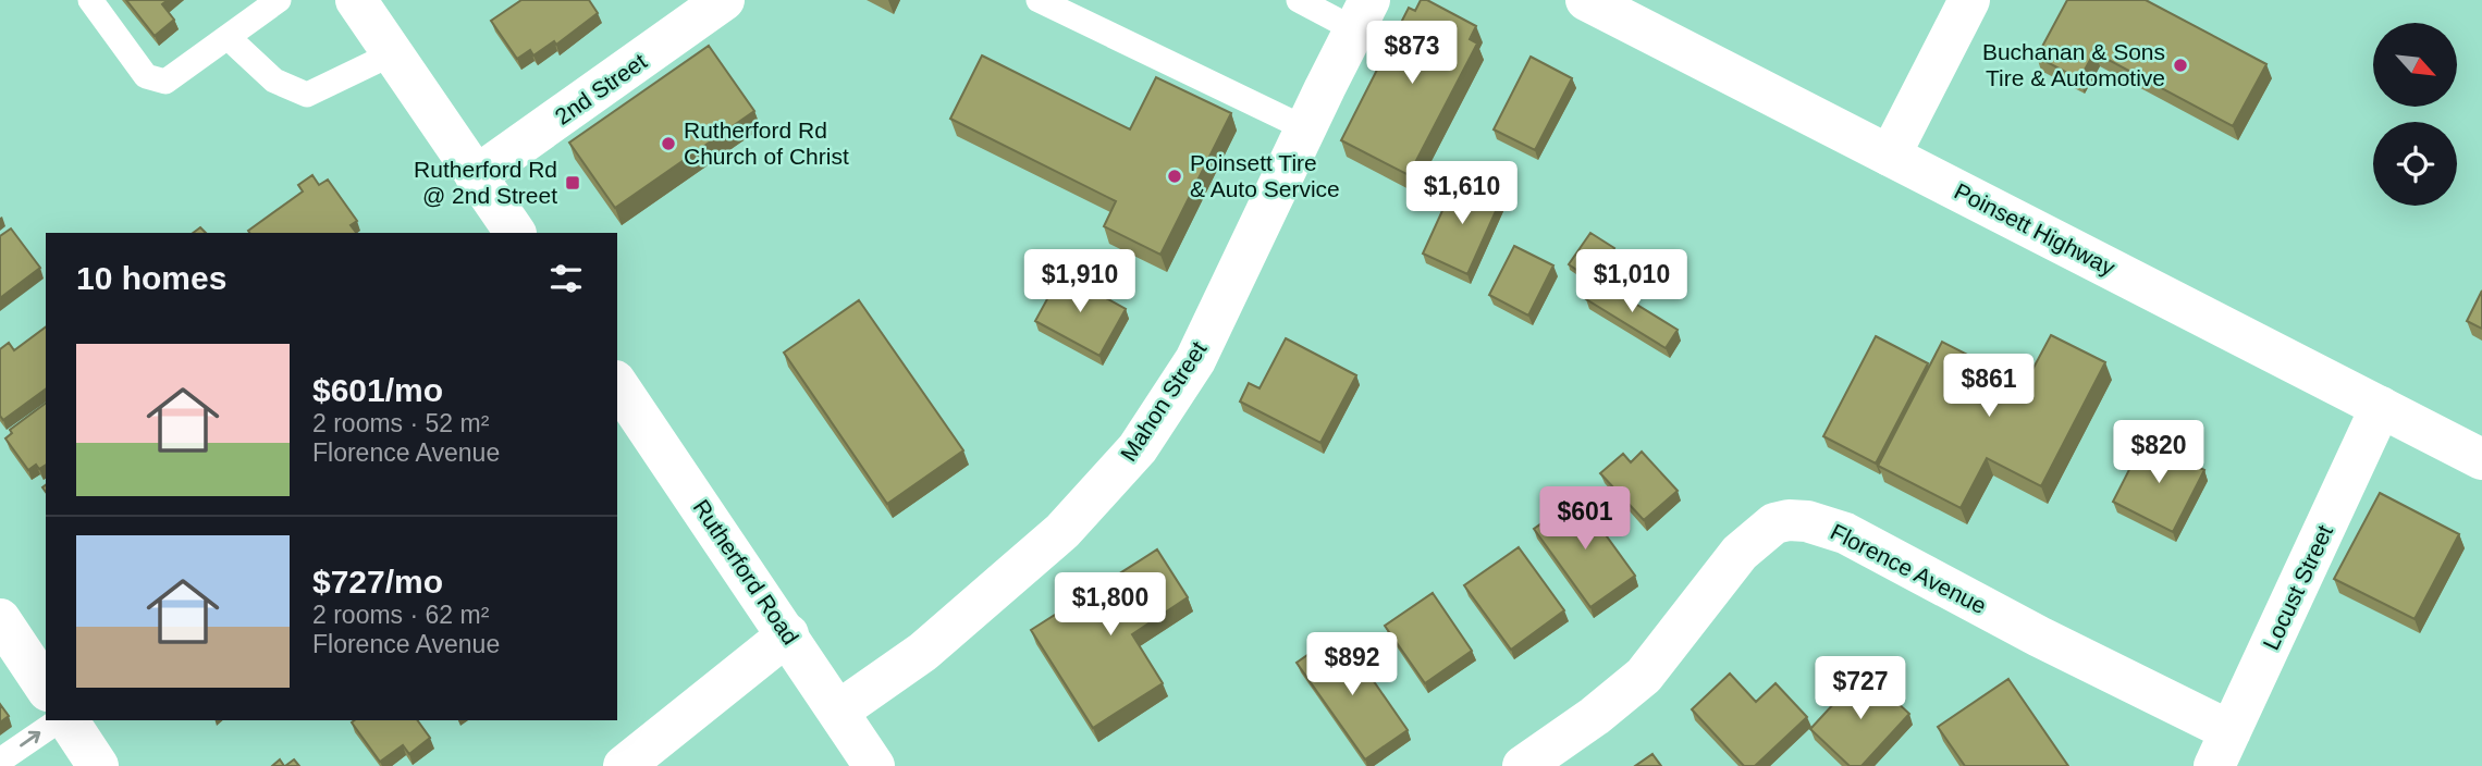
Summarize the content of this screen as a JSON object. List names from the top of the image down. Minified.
{"streets":{"main road":["2nd Street","Poinsett Highway","Mahon Street","Florence Avenue","Rutherford Road","Locust Street"]},"crossings":[["Poinsett Highway","Locust Street"],["Mahon Street","Rutherford Road"],["Florence Avenue","Locust Street"]],"places":{"other":["Buchanan & Sons Tire & Automotive","Rutherford Rd Church of Christ","Poinsett Tire & Auto Service"],"transit":["Rutherford Rd @ 2nd Street"]},"north":"bottom right","page":{"price":["$873","$1,610","$1,910","$1,010","$861","$820","$601","$1,800","$892","$727"],"heading":"10 homes","list":[{"name":"$601/mo","note":"2 rooms · 52 m² · Florence Avenue"},{"name":"$727/mo","note":"2 rooms · 62 m² · Florence Avenue"}]}}
